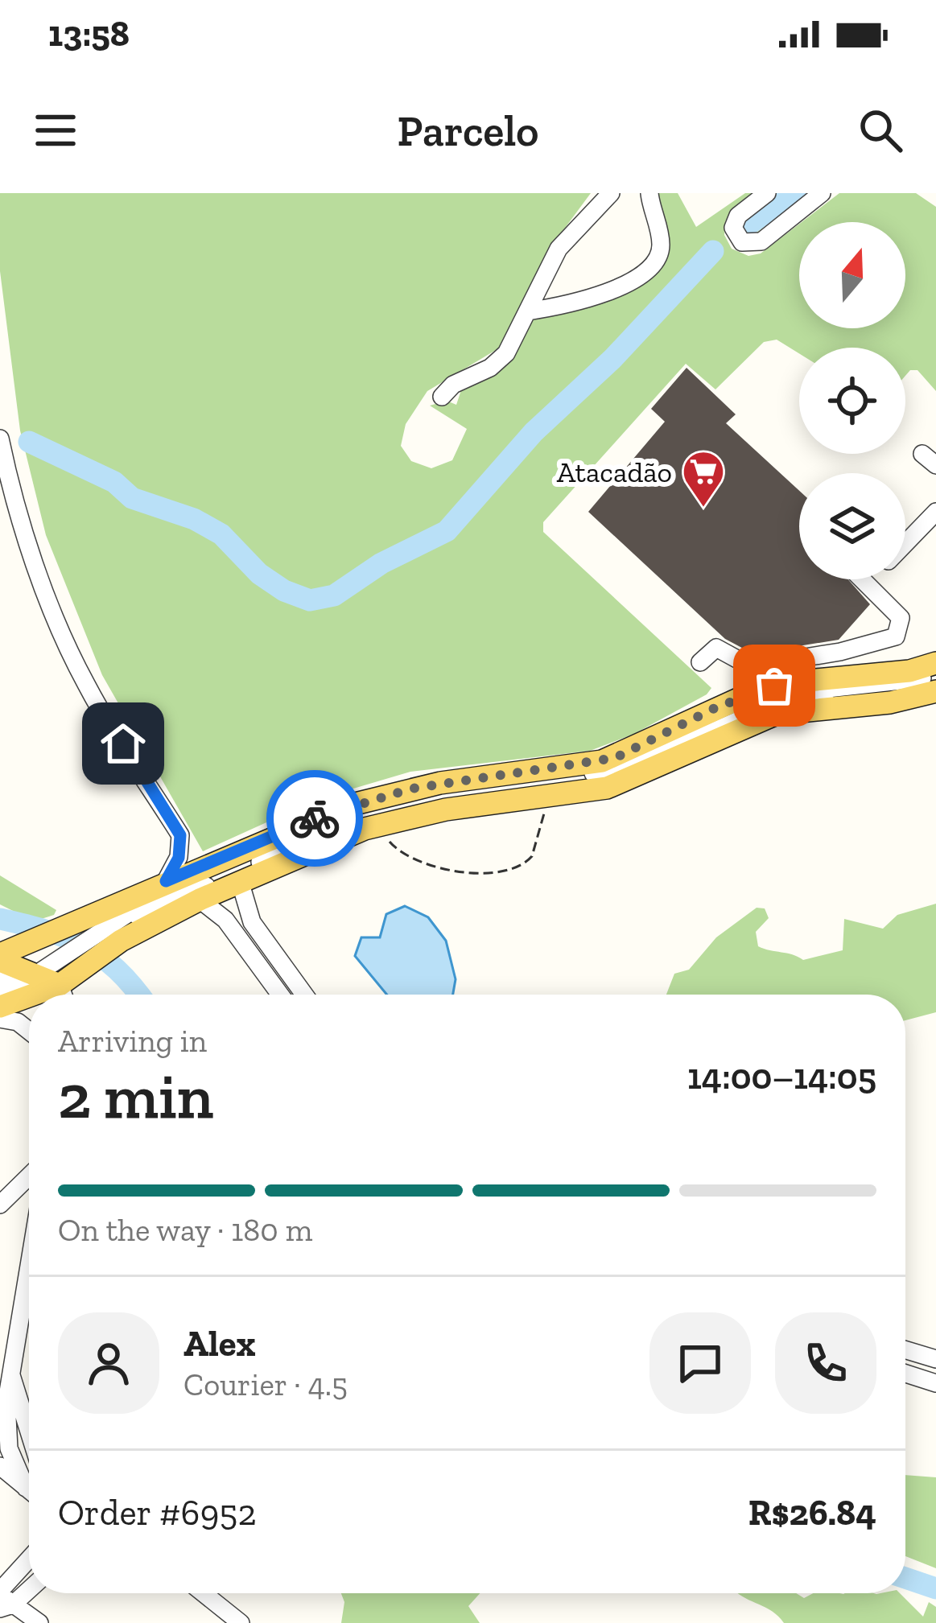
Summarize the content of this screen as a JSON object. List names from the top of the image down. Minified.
{"places":{"supermarket":["Atacadão"]},"north":"top","page":{"status":"13:58","header":"Parcelo","heading":["2 min","Arriving in","14:00–14:05"],"panel":["Alex","Courier · 4.5","Order #6952","R$26.84"],"bar":"On the way · 180 m"}}
